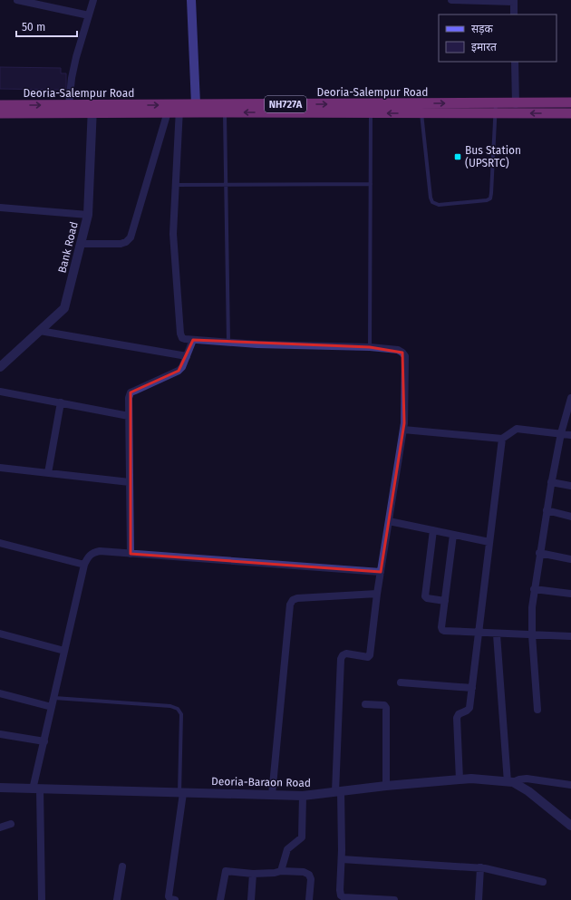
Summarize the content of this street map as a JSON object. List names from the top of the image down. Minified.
{"streets":{"highway":["Deoria-Salempur Road","NH727A"],"street":["Bank Road","Deoria-Baraon Road"]},"crossings":[["Deoria-Salempur Road","Bank Road"]],"places":{"transit":["Bus Station (UPSRTC)"]},"legend":["सड़क","इमारत"],"scale_bar":"50 m"}
